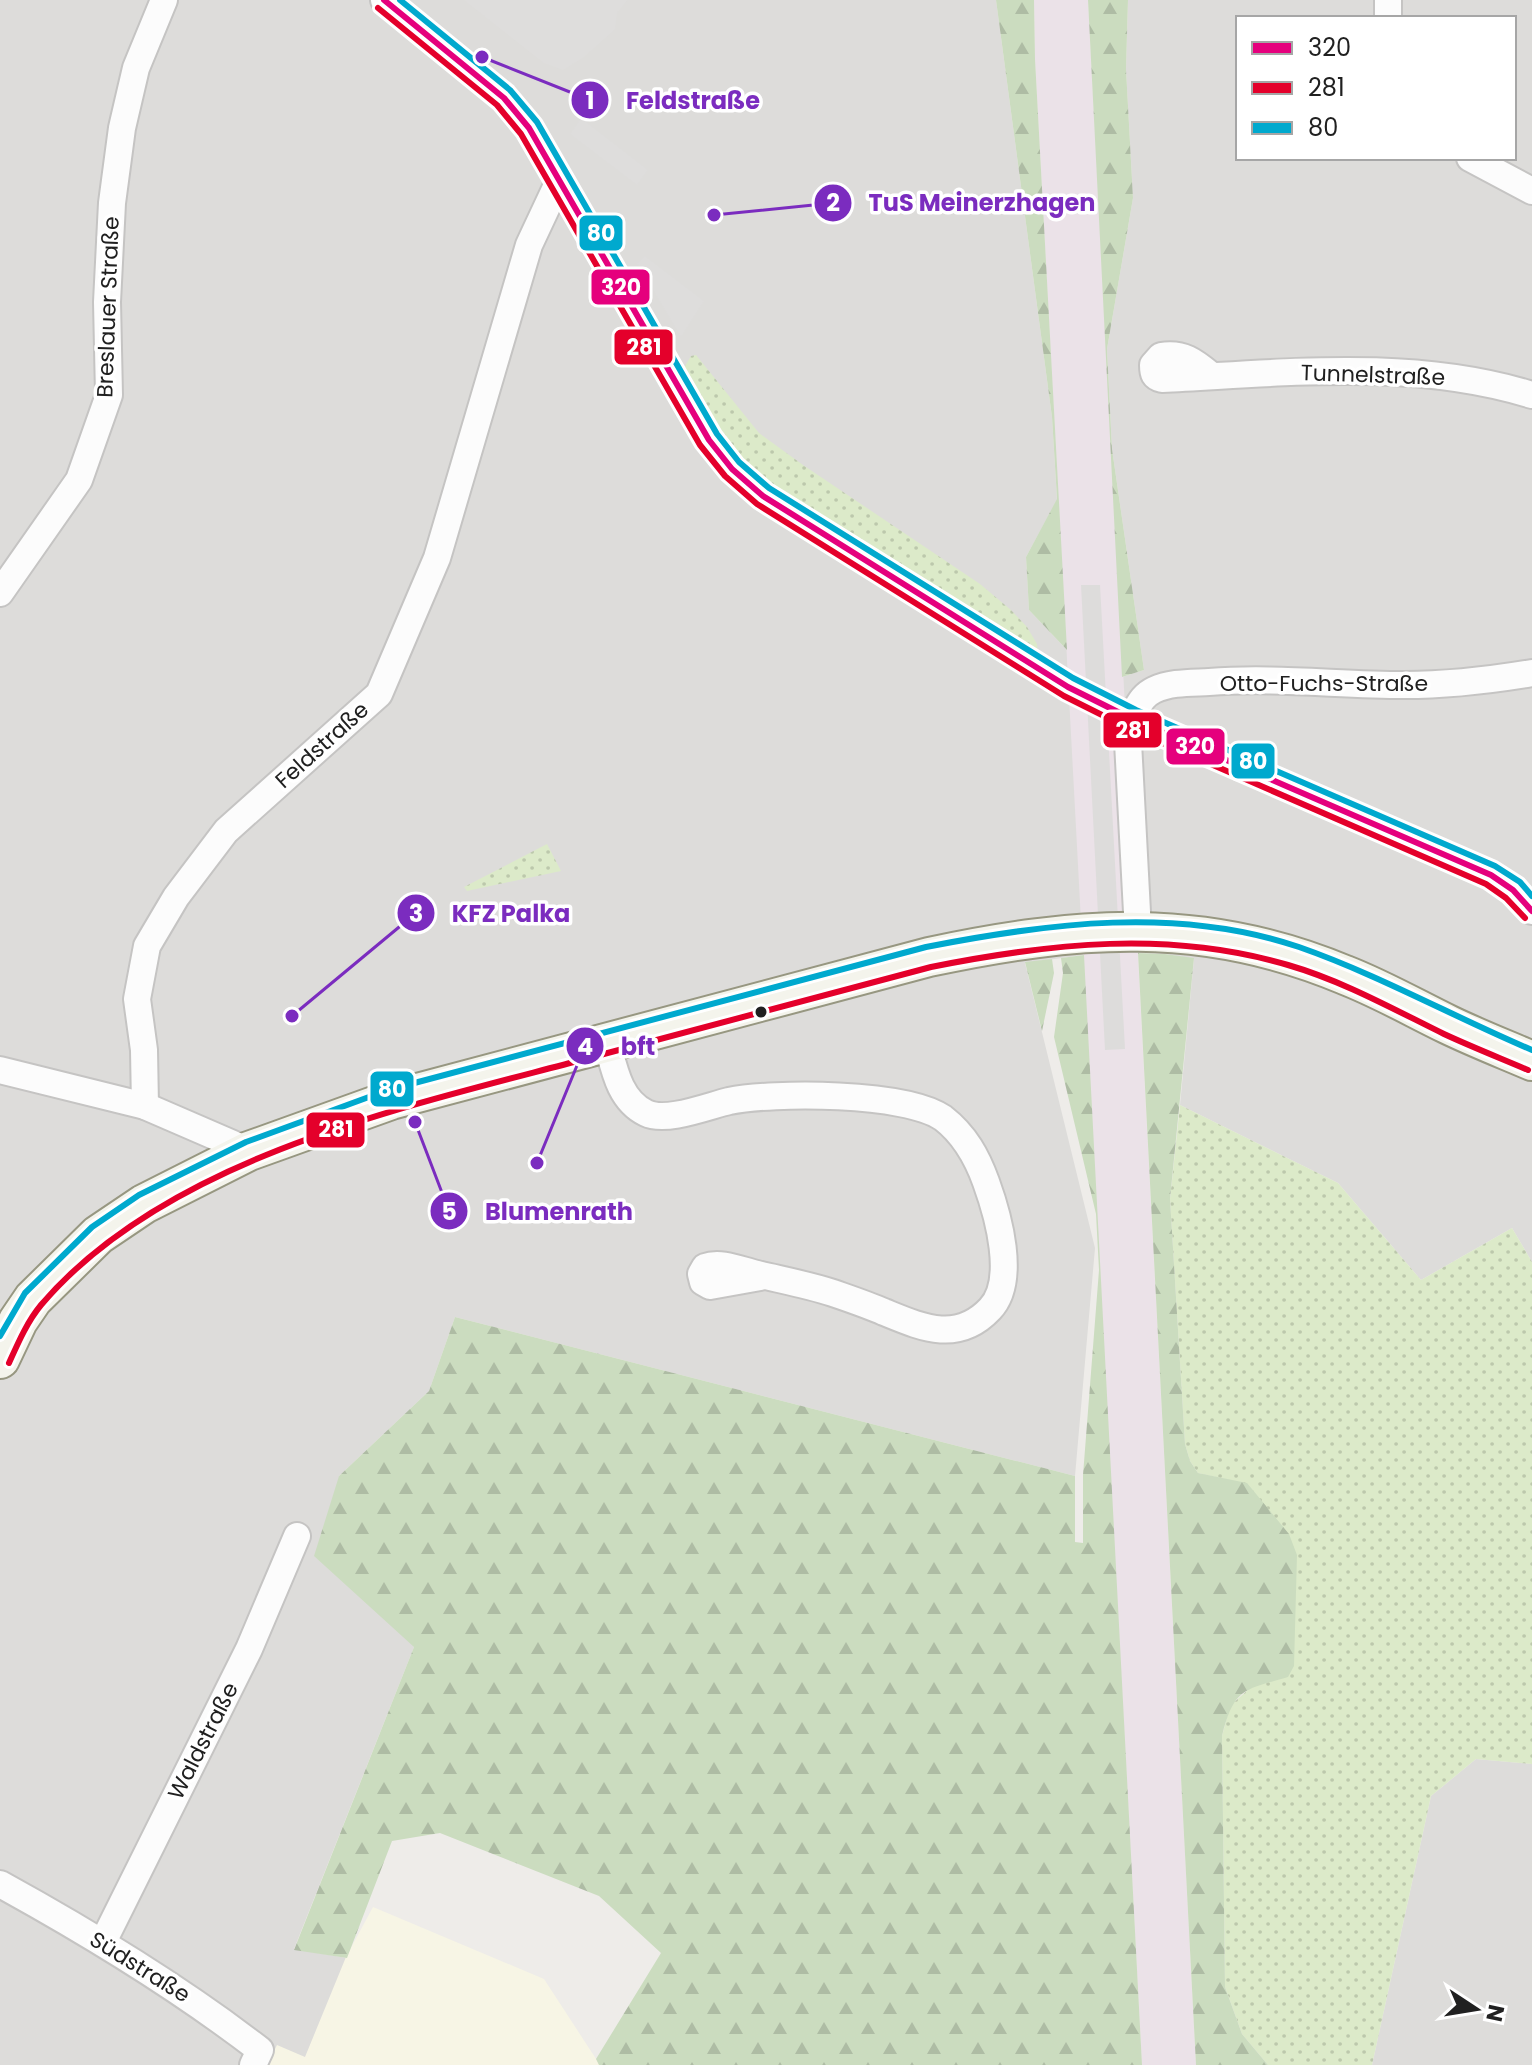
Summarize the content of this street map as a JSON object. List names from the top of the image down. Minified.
{"streets":{"street":["Breslauer Straße","Tunnelstraße","Otto-Fuchs-Straße","Feldstraße","Waldstraße","Südstraße"]},"crossings":[["Waldstraße","Südstraße"]],"places":["Feldstraße","TuS Meinerzhagen","KFZ Palka","Blumenrath","bft"],"lines":["transit line 320","transit line 80","transit line 281"],"legend":["320","281","80"],"north":"right"}
